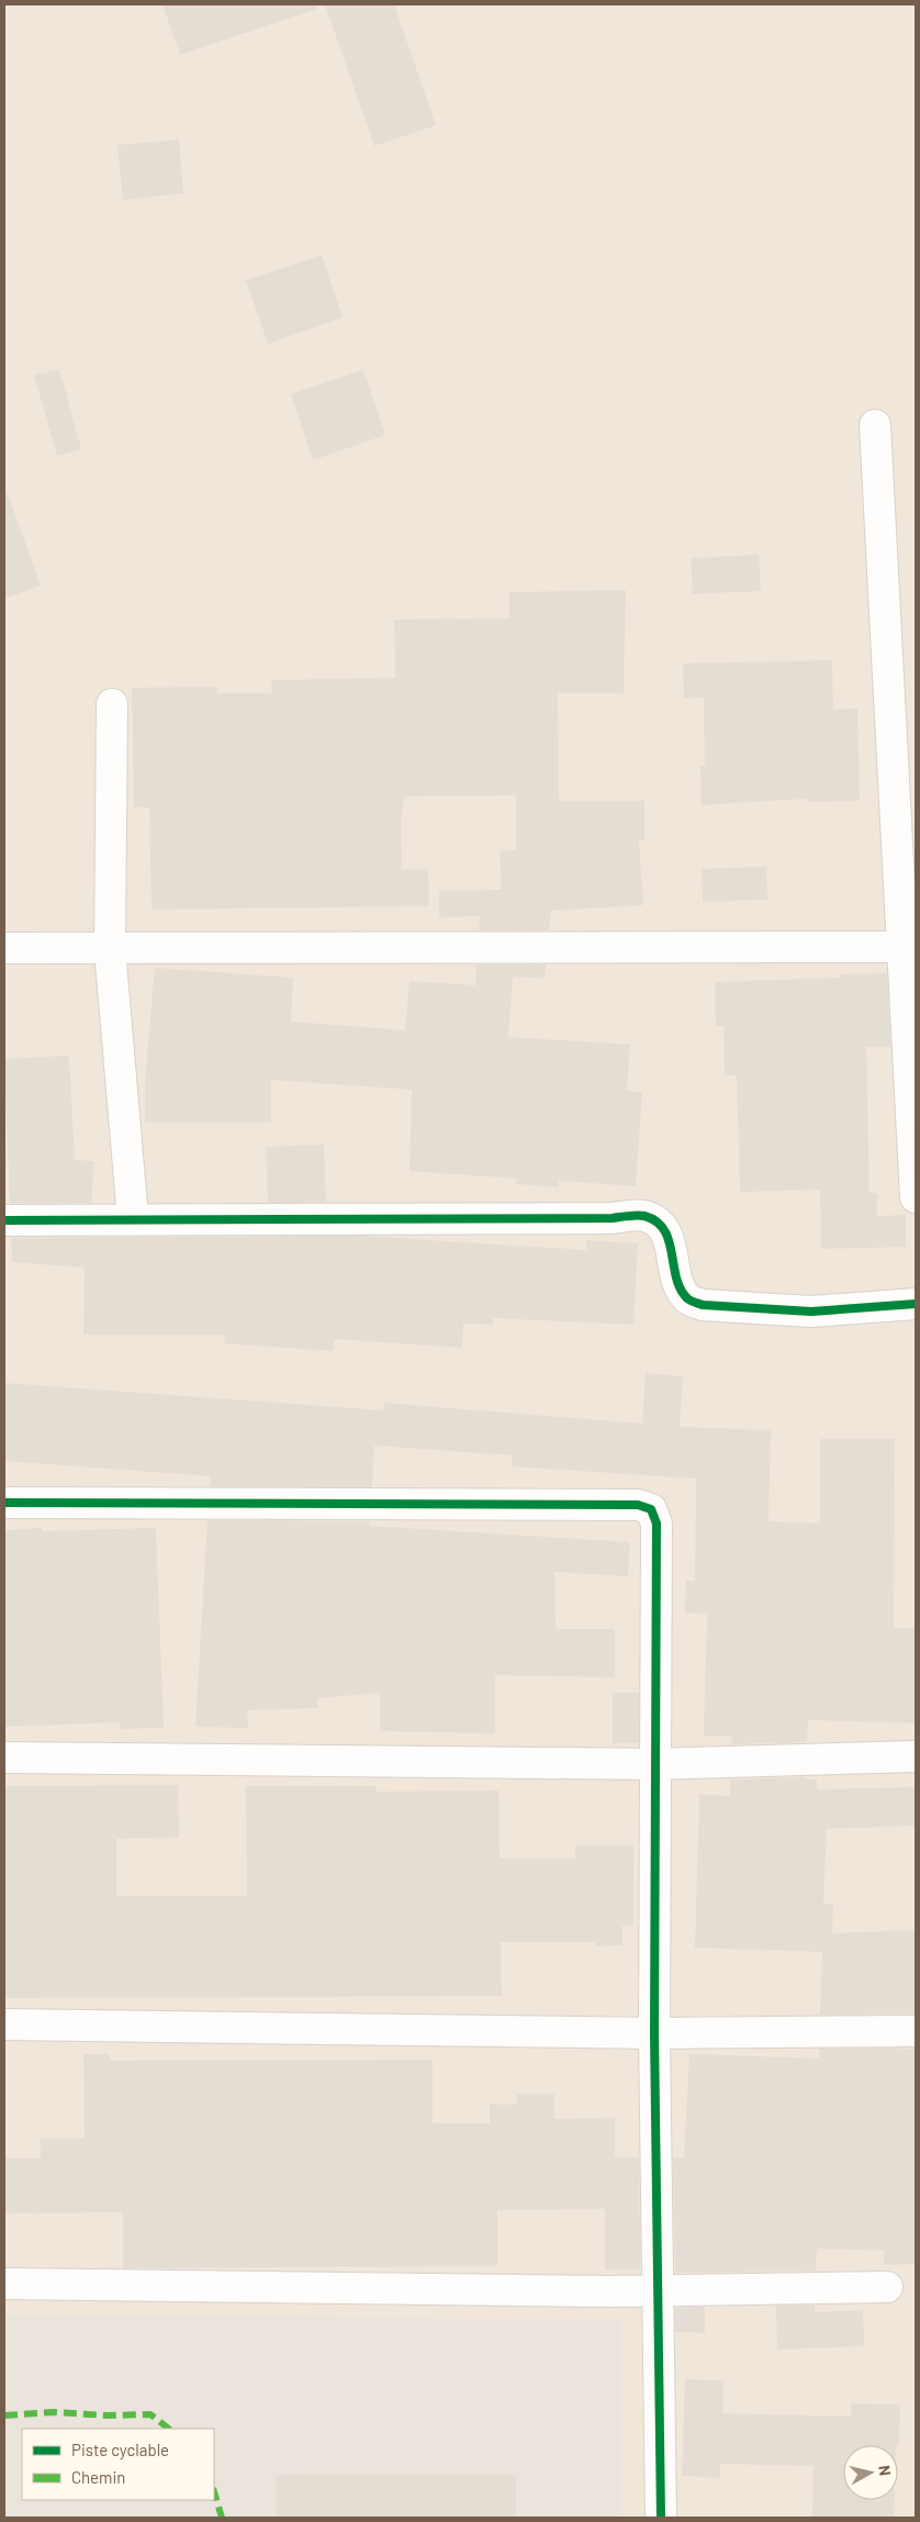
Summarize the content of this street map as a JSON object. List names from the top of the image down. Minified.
{"legend":["Piste cyclable","Chemin"],"north":"right"}
